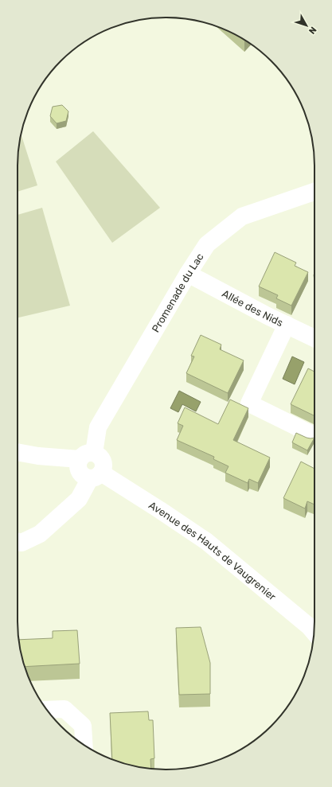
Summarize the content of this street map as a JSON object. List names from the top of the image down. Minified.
{"streets":{"street":["Promenade du Lac","Allée des Nids","Avenue des Hauts de Vaugrenier"]},"crossings":[["Promenade du Lac","Allée des Nids"]],"north":"bottom right"}
